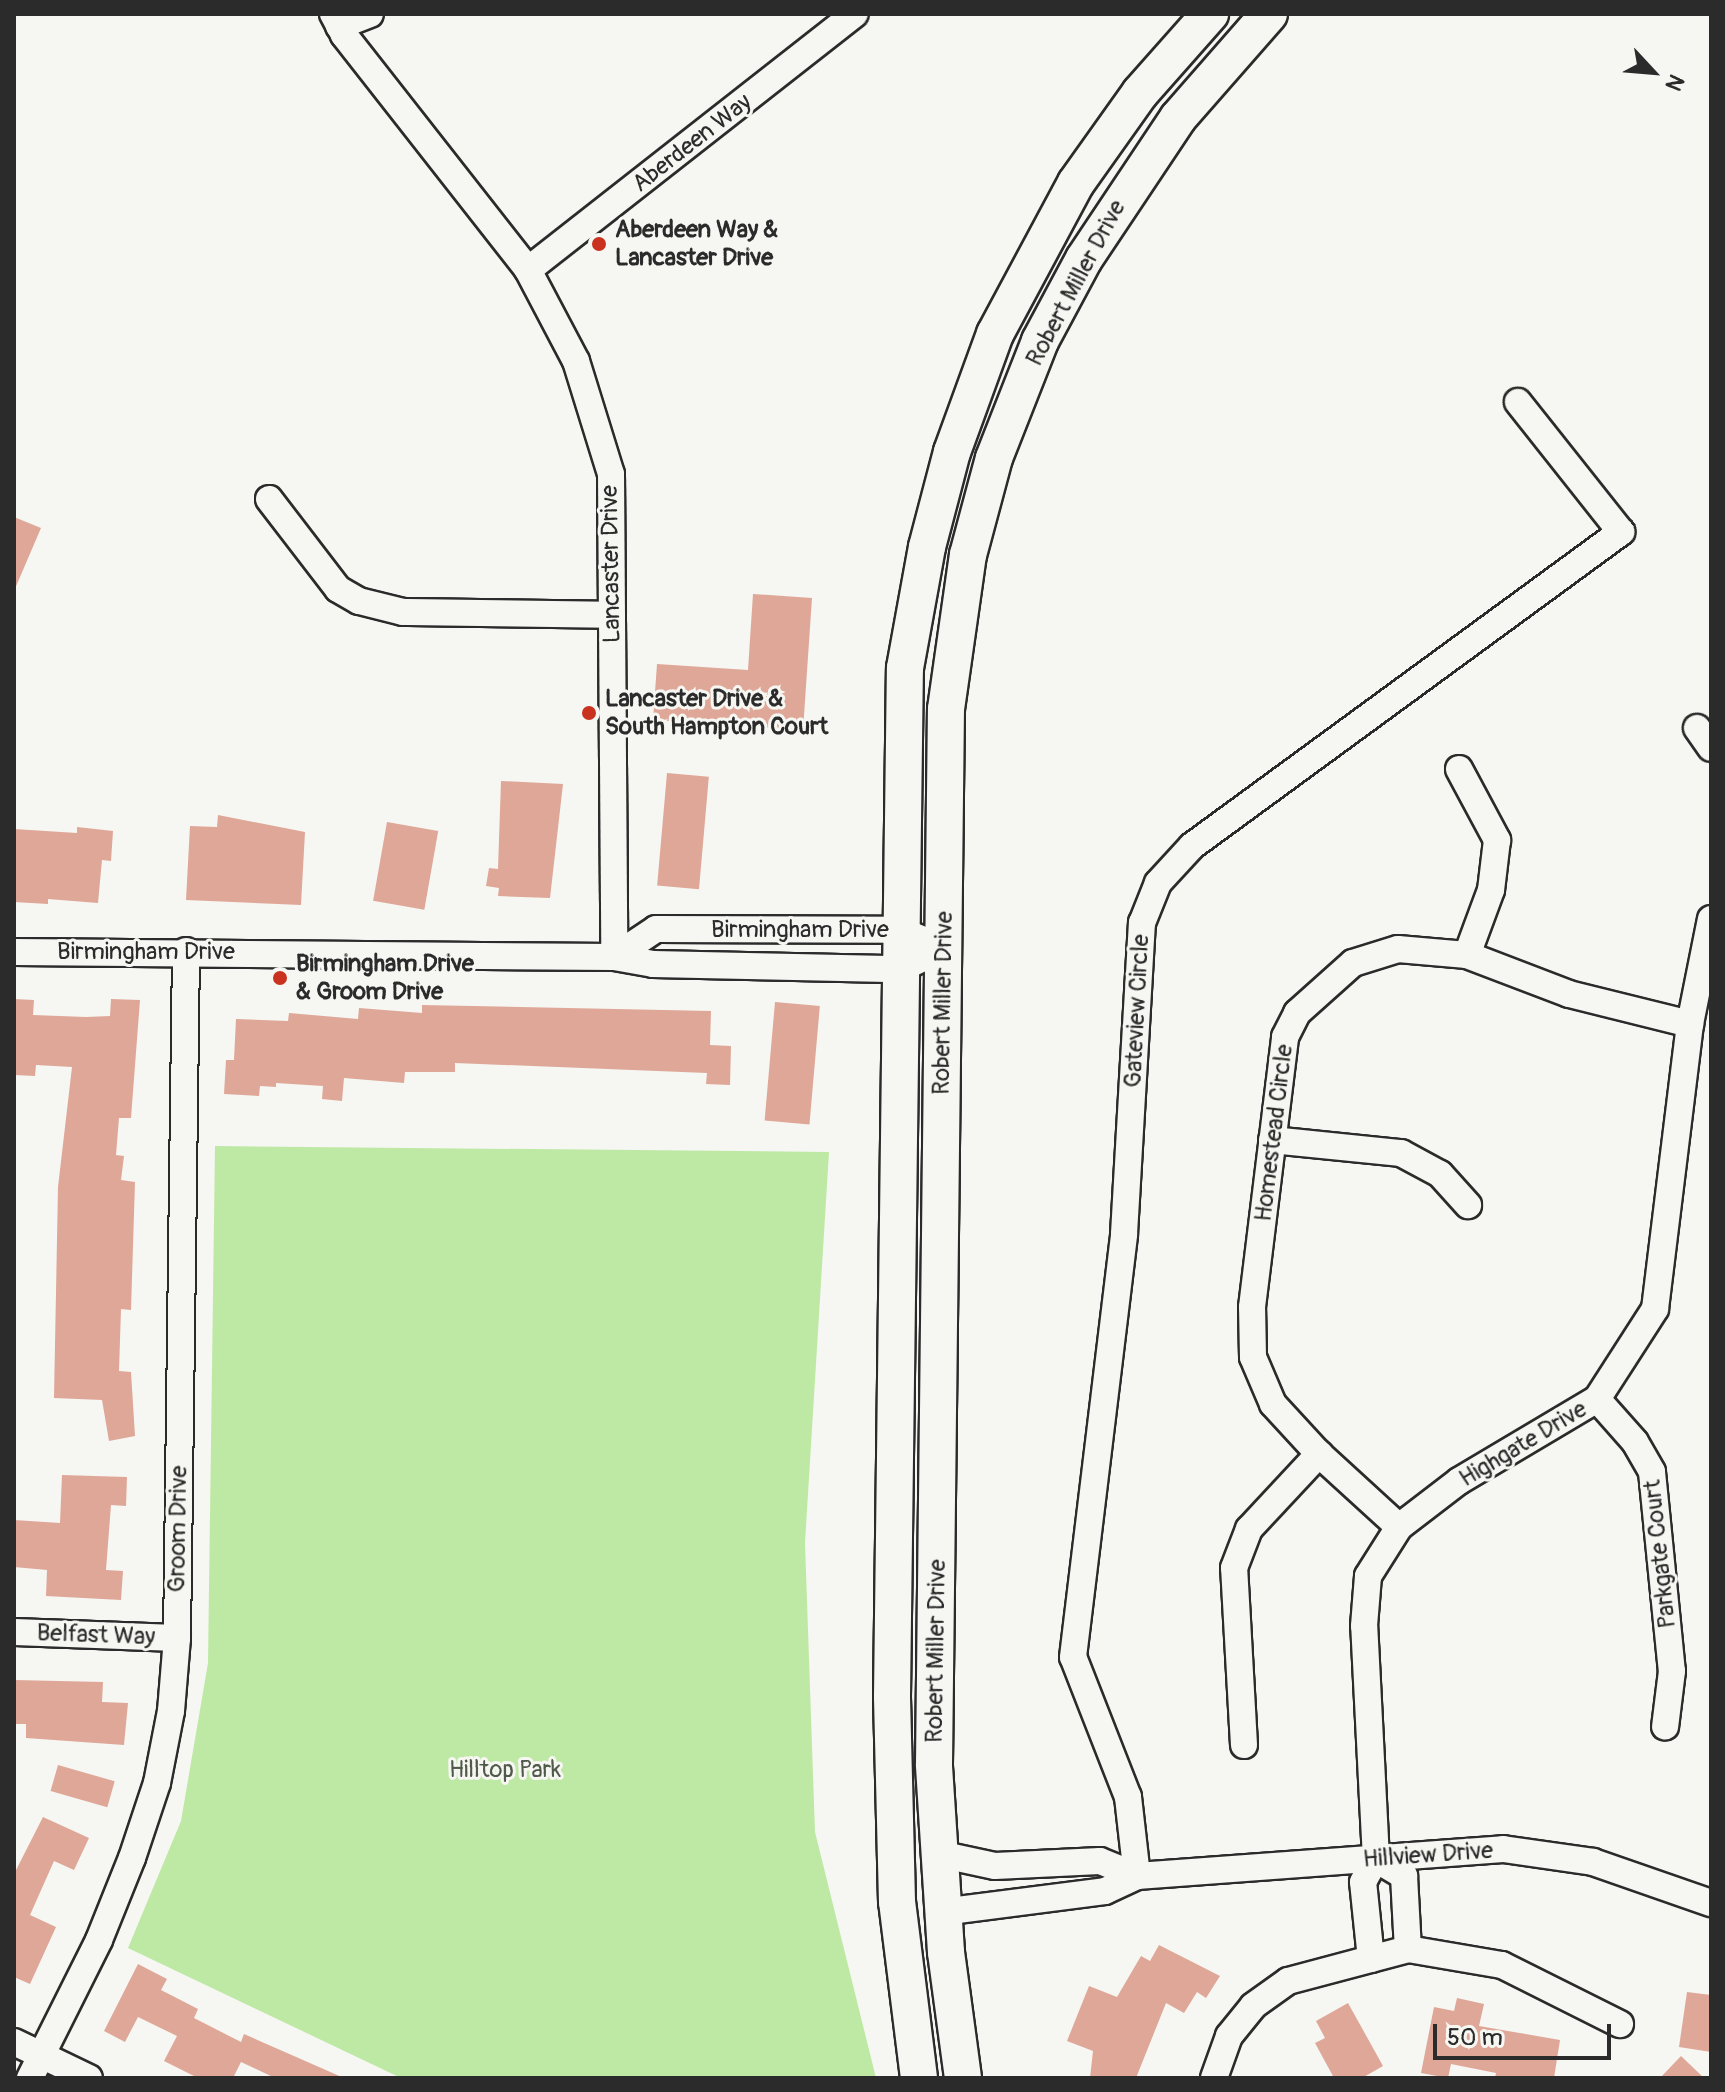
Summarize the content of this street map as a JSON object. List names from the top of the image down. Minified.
{"streets":{"main road":["Robert Miller Drive"],"street":["Aberdeen Way","Lancaster Drive","Birmingham Drive","Gateview Circle","Homestead Circle","Highgate Drive","Groom Drive","Parkgate Court","Belfast Way","Hillview Drive"]},"crossings":[["Aberdeen Way","Lancaster Drive"],["Robert Miller Drive","Birmingham Drive"],["Lancaster Drive","Birmingham Drive"],["Birmingham Drive","Groom Drive"],["Gateview Circle","Hillview Drive"],["Homestead Circle","Highgate Drive"],["Highgate Drive","Parkgate Court"],["Highgate Drive","Hillview Drive"],["Groom Drive","Belfast Way"]],"parks":["Hilltop Park"],"places":["Aberdeen Way & Lancaster Drive","Lancaster Drive & South Hampton Court","Birmingham Drive & Groom Drive"],"scale_bar":"50 m","north":"bottom right"}
